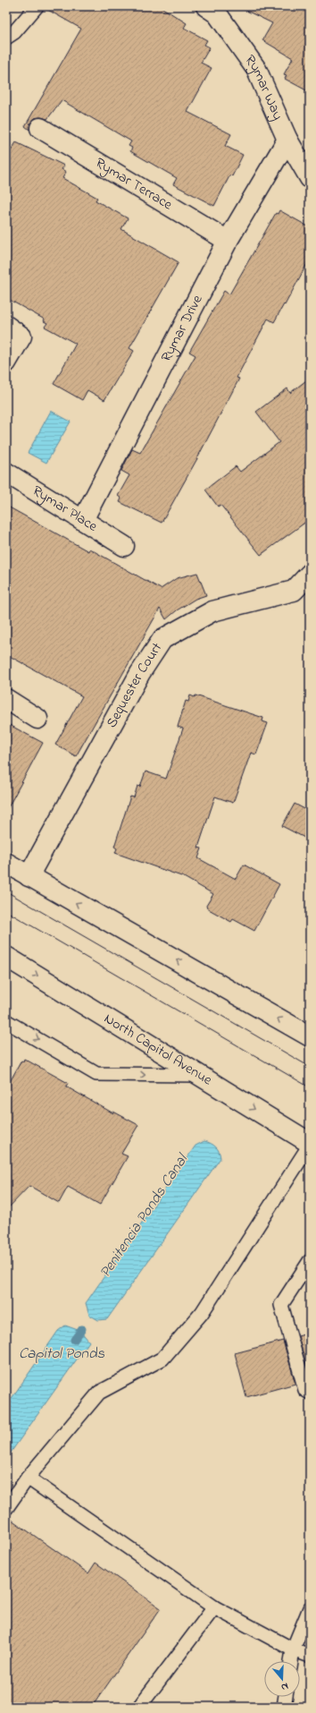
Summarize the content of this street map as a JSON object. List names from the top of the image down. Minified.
{"streets":{"street":["Rymar Way","Rymar Terrace","Rymar Drive","Rymar Place","Sequester Court","North Capitol Avenue"]},"crossings":[["Rymar Way","Rymar Drive"],["Rymar Terrace","Rymar Drive"],["Rymar Drive","Rymar Place"]],"water":["Penitencia Ponds Canal","Capitol Ponds"],"north":"bottom"}
